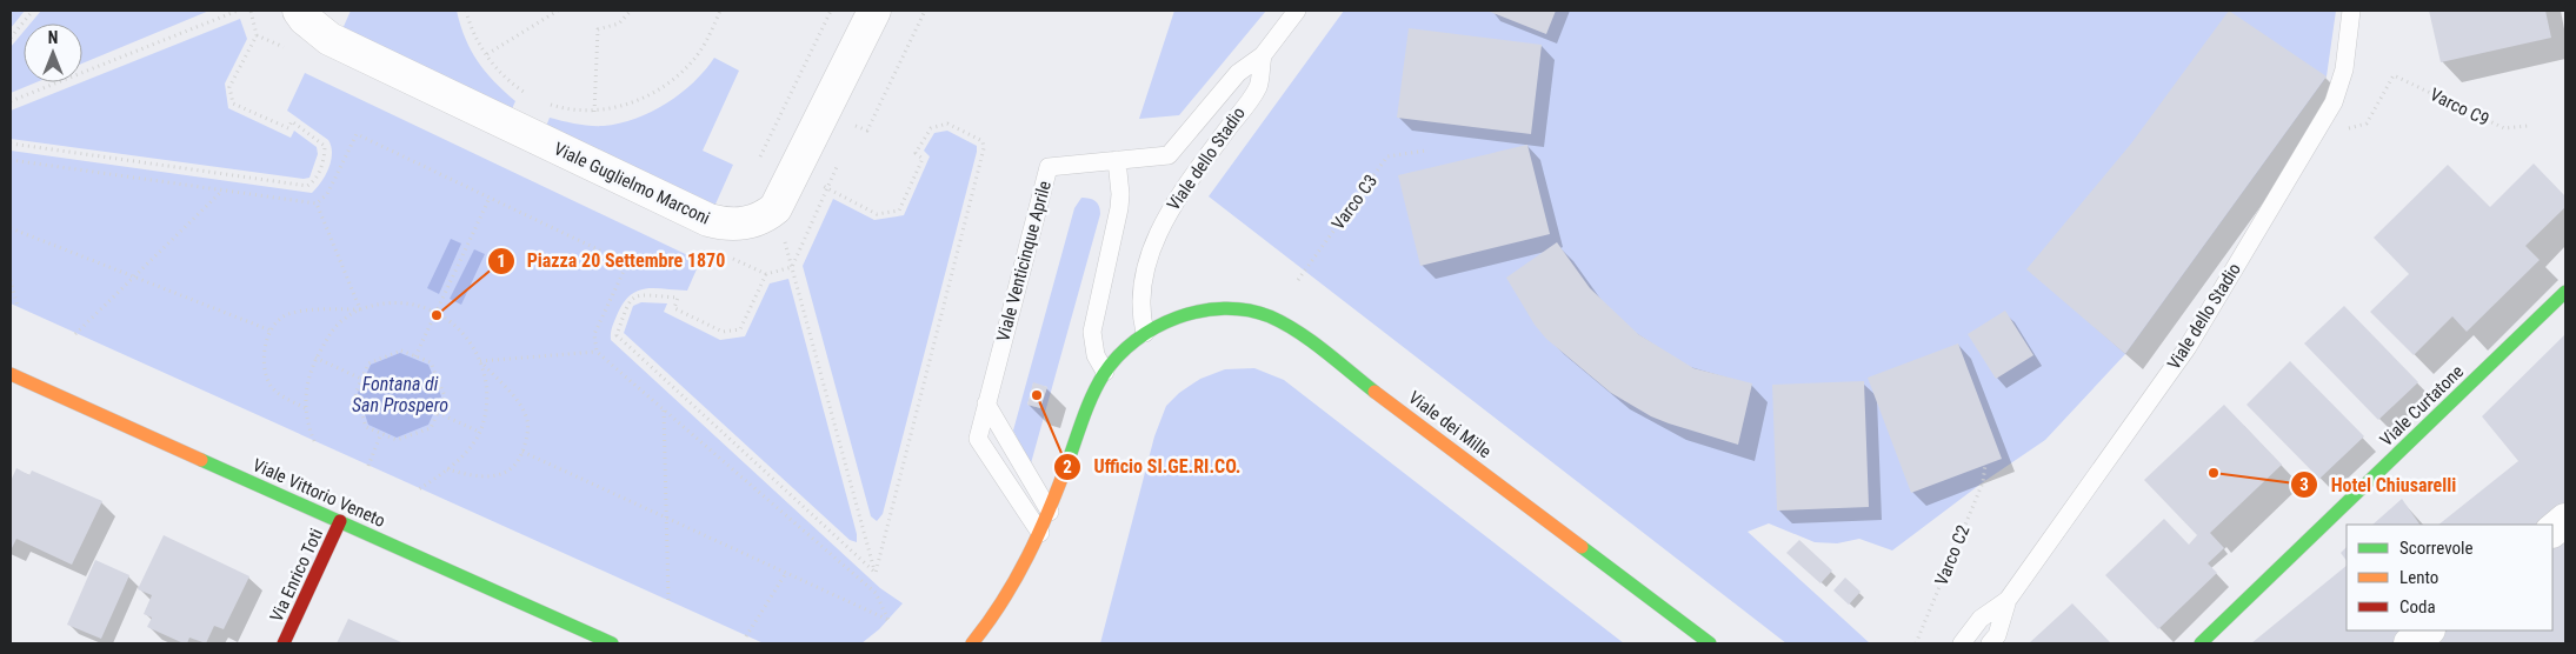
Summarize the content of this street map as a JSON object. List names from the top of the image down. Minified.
{"streets":{"street":["Viale Guglielmo Marconi","Viale Curtatone","Viale dei Mille","Viale Vittorio Veneto","Via Enrico Toti"],"lane":["Viale dello Stadio","Viale Venticinque Aprile"],"path":["Varco C9","Varco C3","Varco C2"]},"crossings":[["Viale dello Stadio","Viale Venticinque Aprile"],["Viale dello Stadio","Viale dei Mille"],["Viale Vittorio Veneto","Via Enrico Toti"]],"water":["Fontana di San Prospero"],"places":["Piazza 20 Settembre 1870","Ufficio SI.GE.RI.CO.","Hotel Chiusarelli"],"legend":["Scorrevole","Lento","Coda"],"north":"top"}
